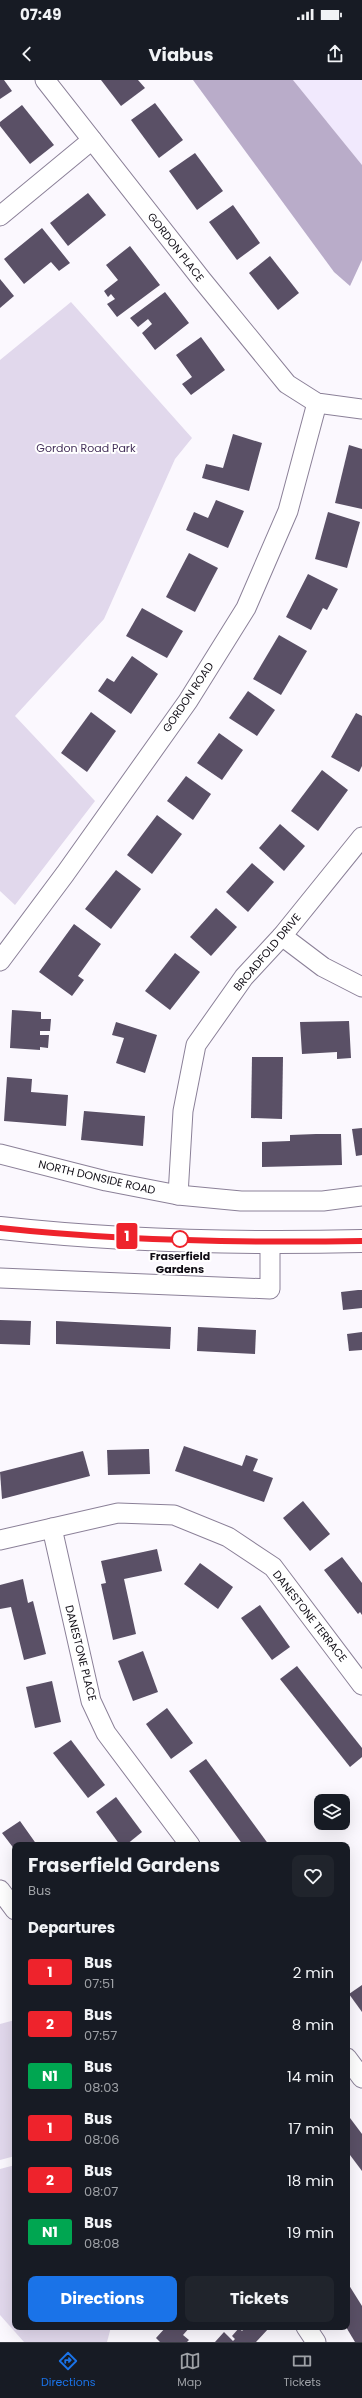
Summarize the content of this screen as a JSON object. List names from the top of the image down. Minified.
{"streets":{"street":["GORDON PLACE","GORDON ROAD","BROADFOLD DRIVE","NORTH DONSIDE ROAD","DANESTONE TERRACE","DANESTONE PLACE"]},"crossings":[["GORDON PLACE","GORDON ROAD"],["BROADFOLD DRIVE","NORTH DONSIDE ROAD"],["DANESTONE TERRACE","DANESTONE PLACE"]],"parks":["Gordon Road Park"],"places":["Fraserfield Gardens"],"lines":["bus line 1"],"page":{"status":"07:49","header":"Viabus","on_map":"1","heading":[["Fraserfield Gardens","Bus"],"Departures"],"list":[{"mark":"1","name":"Bus","note":"07:51","value":"2 min"},{"mark":"2","name":"Bus","note":"07:57","value":"8 min"},{"mark":"N1","name":"Bus","note":"08:03","value":"14 min"},{"mark":"1","name":"Bus","note":"08:06","value":"17 min"},{"mark":"2","name":"Bus","note":"08:07","value":"18 min"},{"mark":"N1","name":"Bus","note":"08:08","value":"19 min"}],"buttons":["Directions","Tickets"],"tabs":["Directions","Map","Tickets"]}}
